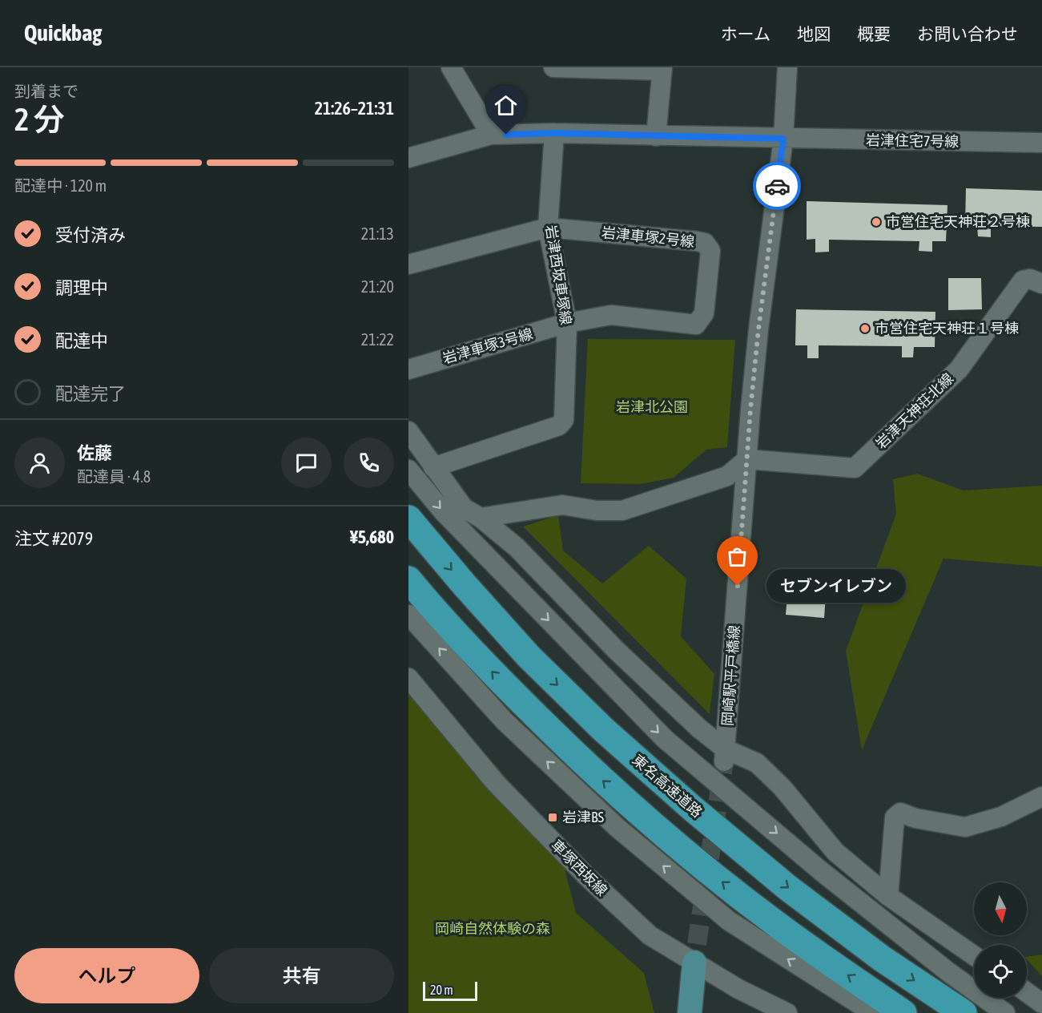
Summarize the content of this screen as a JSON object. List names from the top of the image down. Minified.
{"streets":{"highway":["東名高速道路"],"street":["岩津住宅7号線","岩津車塚2号線","岩津西坂車塚線","岩津車塚3号線","岩津天神荘北線","岡崎駅平戸橋線","車塚西坂線"]},"crossings":[["岩津住宅7号線","岩津西坂車塚線"],["岩津住宅7号線","岡崎駅平戸橋線"],["岩津車塚2号線","岩津西坂車塚線"],["岩津車塚2号線","岩津車塚3号線"],["岩津西坂車塚線","岩津車塚3号線"],["岩津天神荘北線","岡崎駅平戸橋線"]],"parks":["岩津北公園","岡崎自然体験の森"],"places":{"other":["市営住宅天神荘２号棟","市営住宅天神荘１号棟","セブンイレブン"],"transit":["岩津BS"]},"scale_bar":"20 m","north":"bottom","page":{"header":"Quickbag","nav":["ホーム","地図","概要","お問い合わせ"],"heading":["2 分","到着まで","21:26–21:31"],"panel":["佐藤","配達員 · 4.8","注文 #2079","¥5,680"],"bar":"配達中 · 120 m","list":[["受付済み","21:13"],["調理中","21:20"],["配達中","21:22"],"配達完了"],"bubble":"セブンイレブン","buttons":["ヘルプ","共有"],"scale":"20 m"}}
